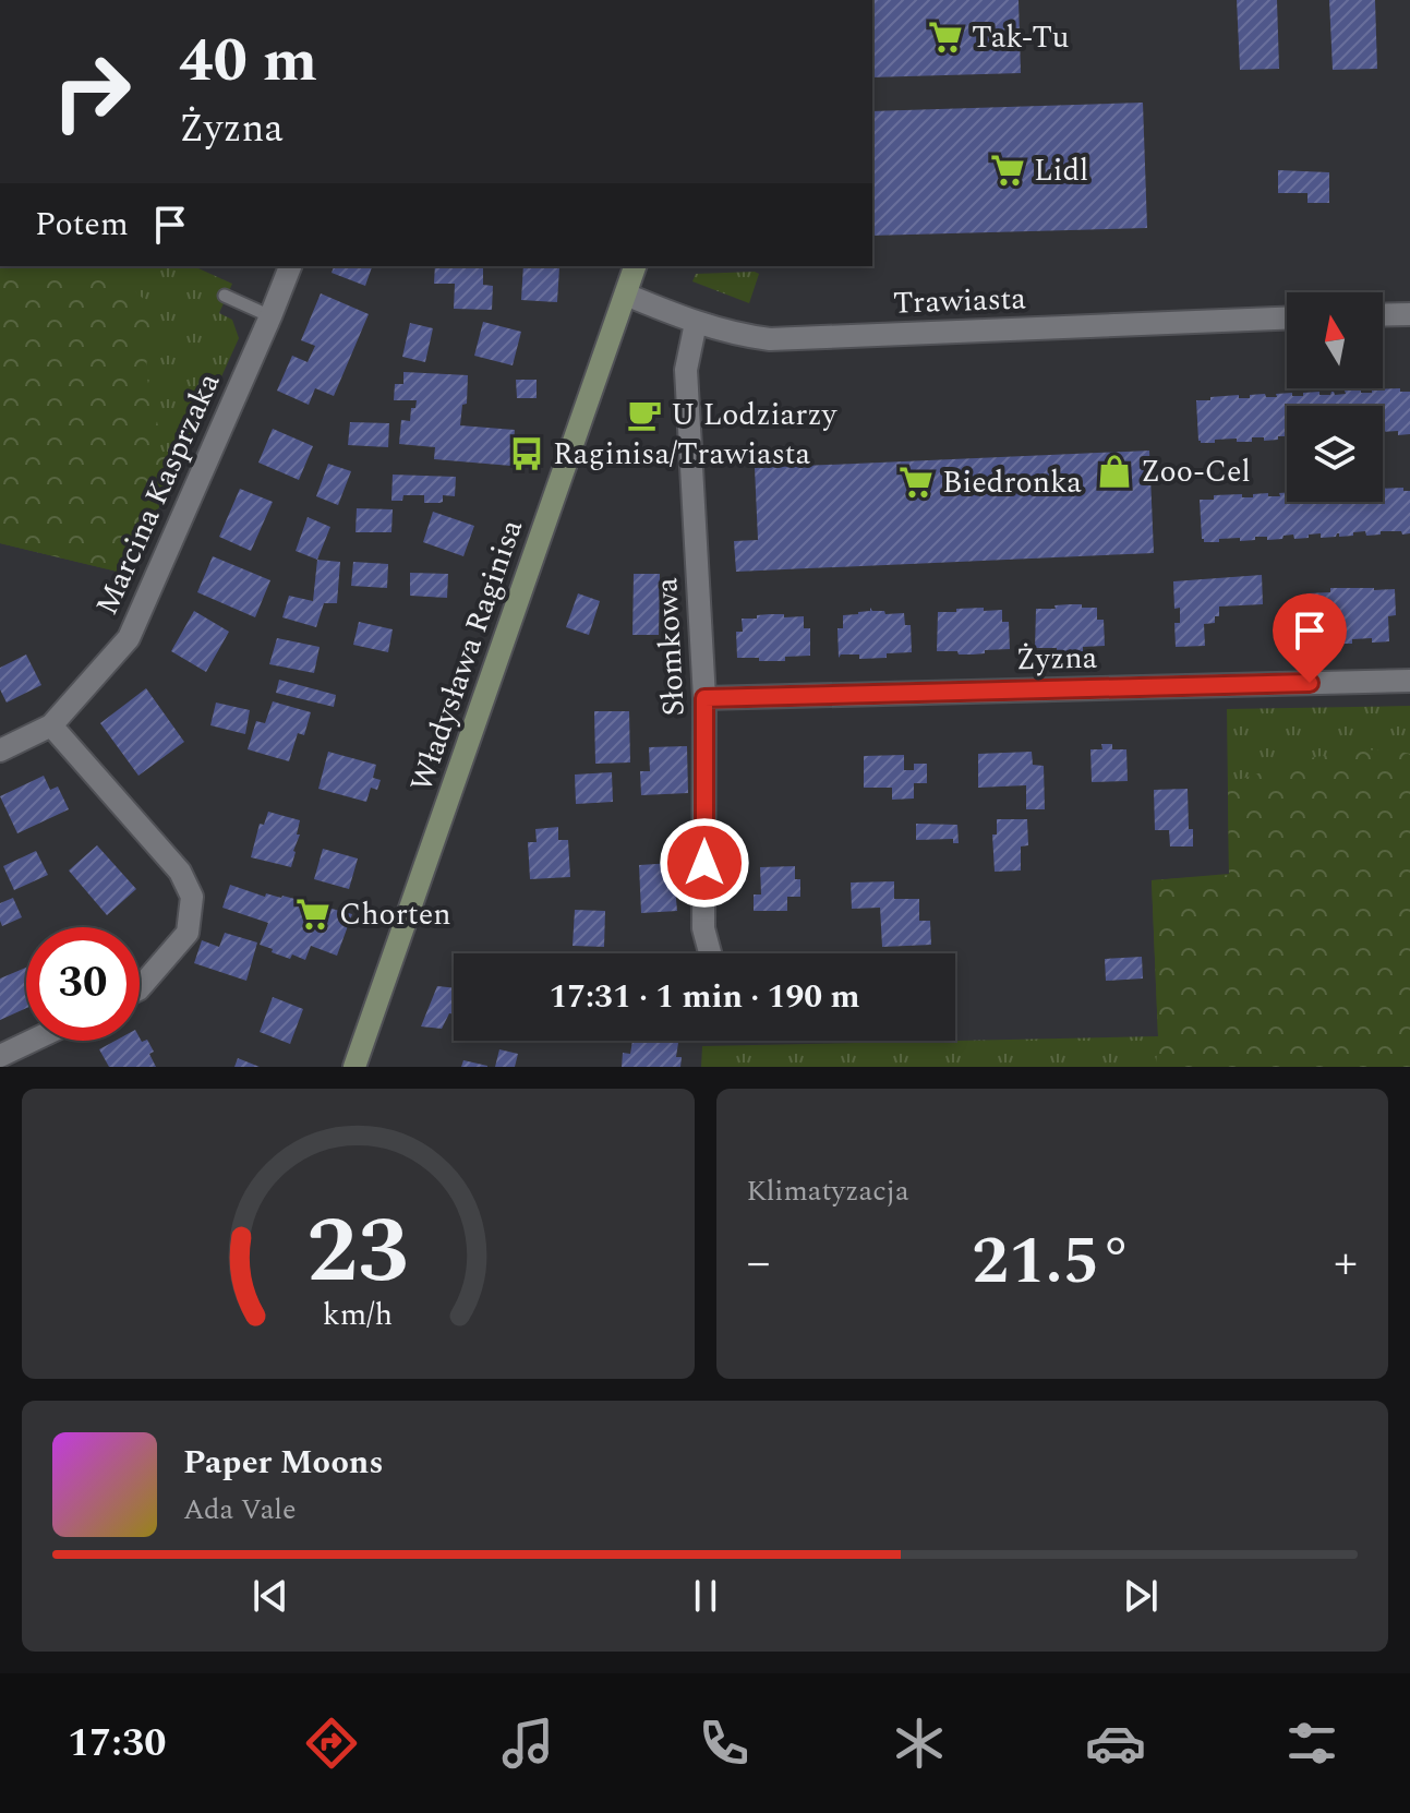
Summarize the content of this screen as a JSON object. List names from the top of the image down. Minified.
{"streets":{"street":["Trawiasta","Marcina Kasprzaka","Słomkowa","Władysława Raginisa","Żyzna"]},"crossings":[["Trawiasta","Słomkowa"],["Trawiasta","Władysława Raginisa"],["Słomkowa","Żyzna"]],"places":{"supermarket":["Tak-Tu","Lidl","Biedronka","Chorten"],"cafe":["U Lodziarzy"],"bus stop":["Raginisa/Trawiasta"],"shop":["Zoo-Cel"]},"north":"top","page":{"turn":["40 m","Żyzna"],"then":"Potem","limit":"30","trip":"17:31 · 1 min · 190 m","tile":"Klimatyzacja","heat":["−","21.5°","+"],"song":["Paper Moons","Ada Vale"],"tabs":"17:30","gauge":["23","km/h"]}}
